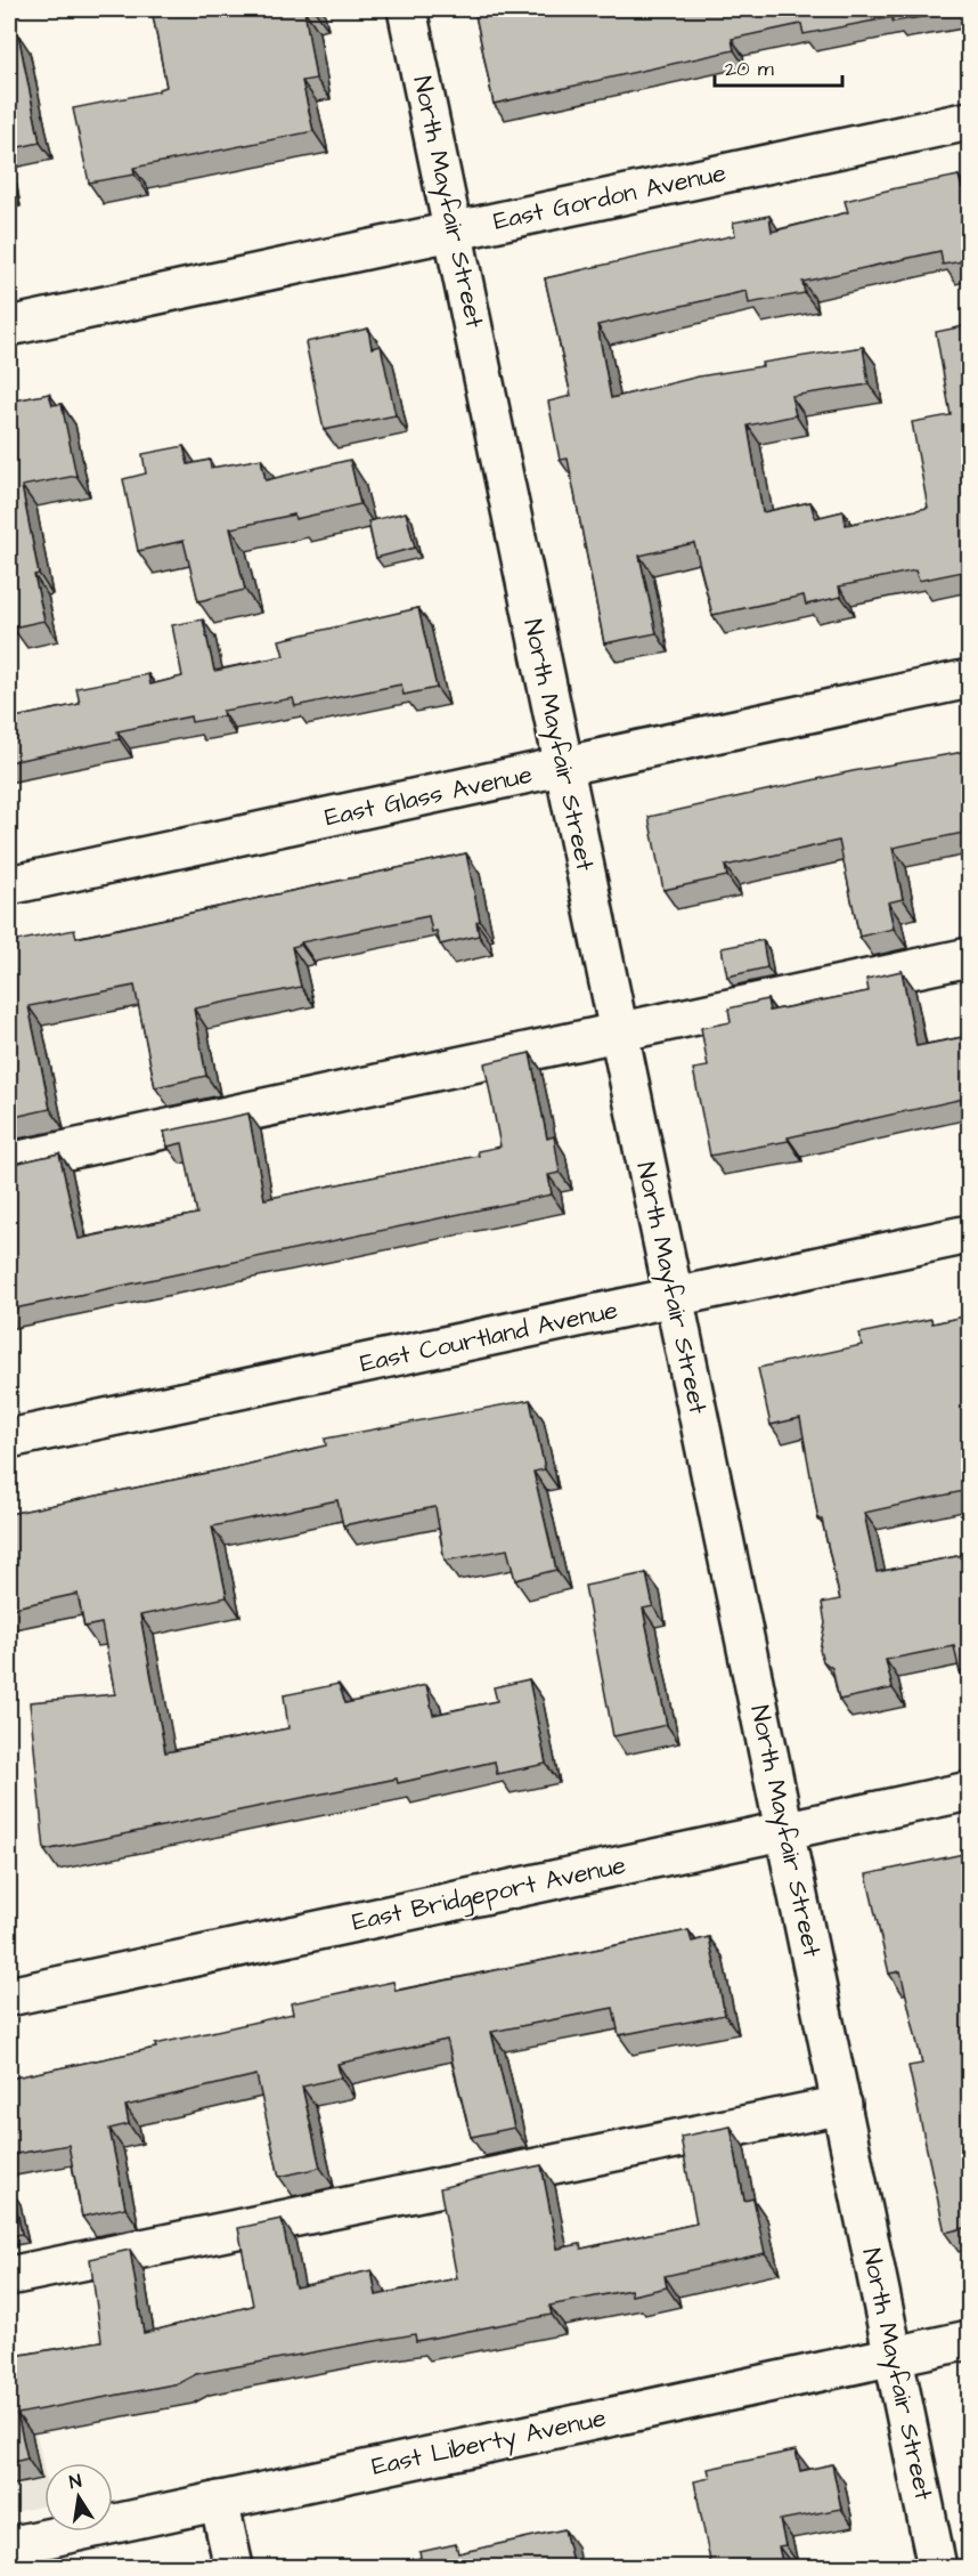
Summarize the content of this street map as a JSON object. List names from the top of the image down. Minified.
{"streets":{"street":["East Gordon Avenue","North Mayfair Street","East Glass Avenue","East Courtland Avenue","East Bridgeport Avenue","East Liberty Avenue"]},"crossings":[["East Gordon Avenue","North Mayfair Street"],["North Mayfair Street","East Glass Avenue"],["North Mayfair Street","East Courtland Avenue"],["North Mayfair Street","East Bridgeport Avenue"],["North Mayfair Street","East Liberty Avenue"]],"scale_bar":"20 m","north":"top"}
